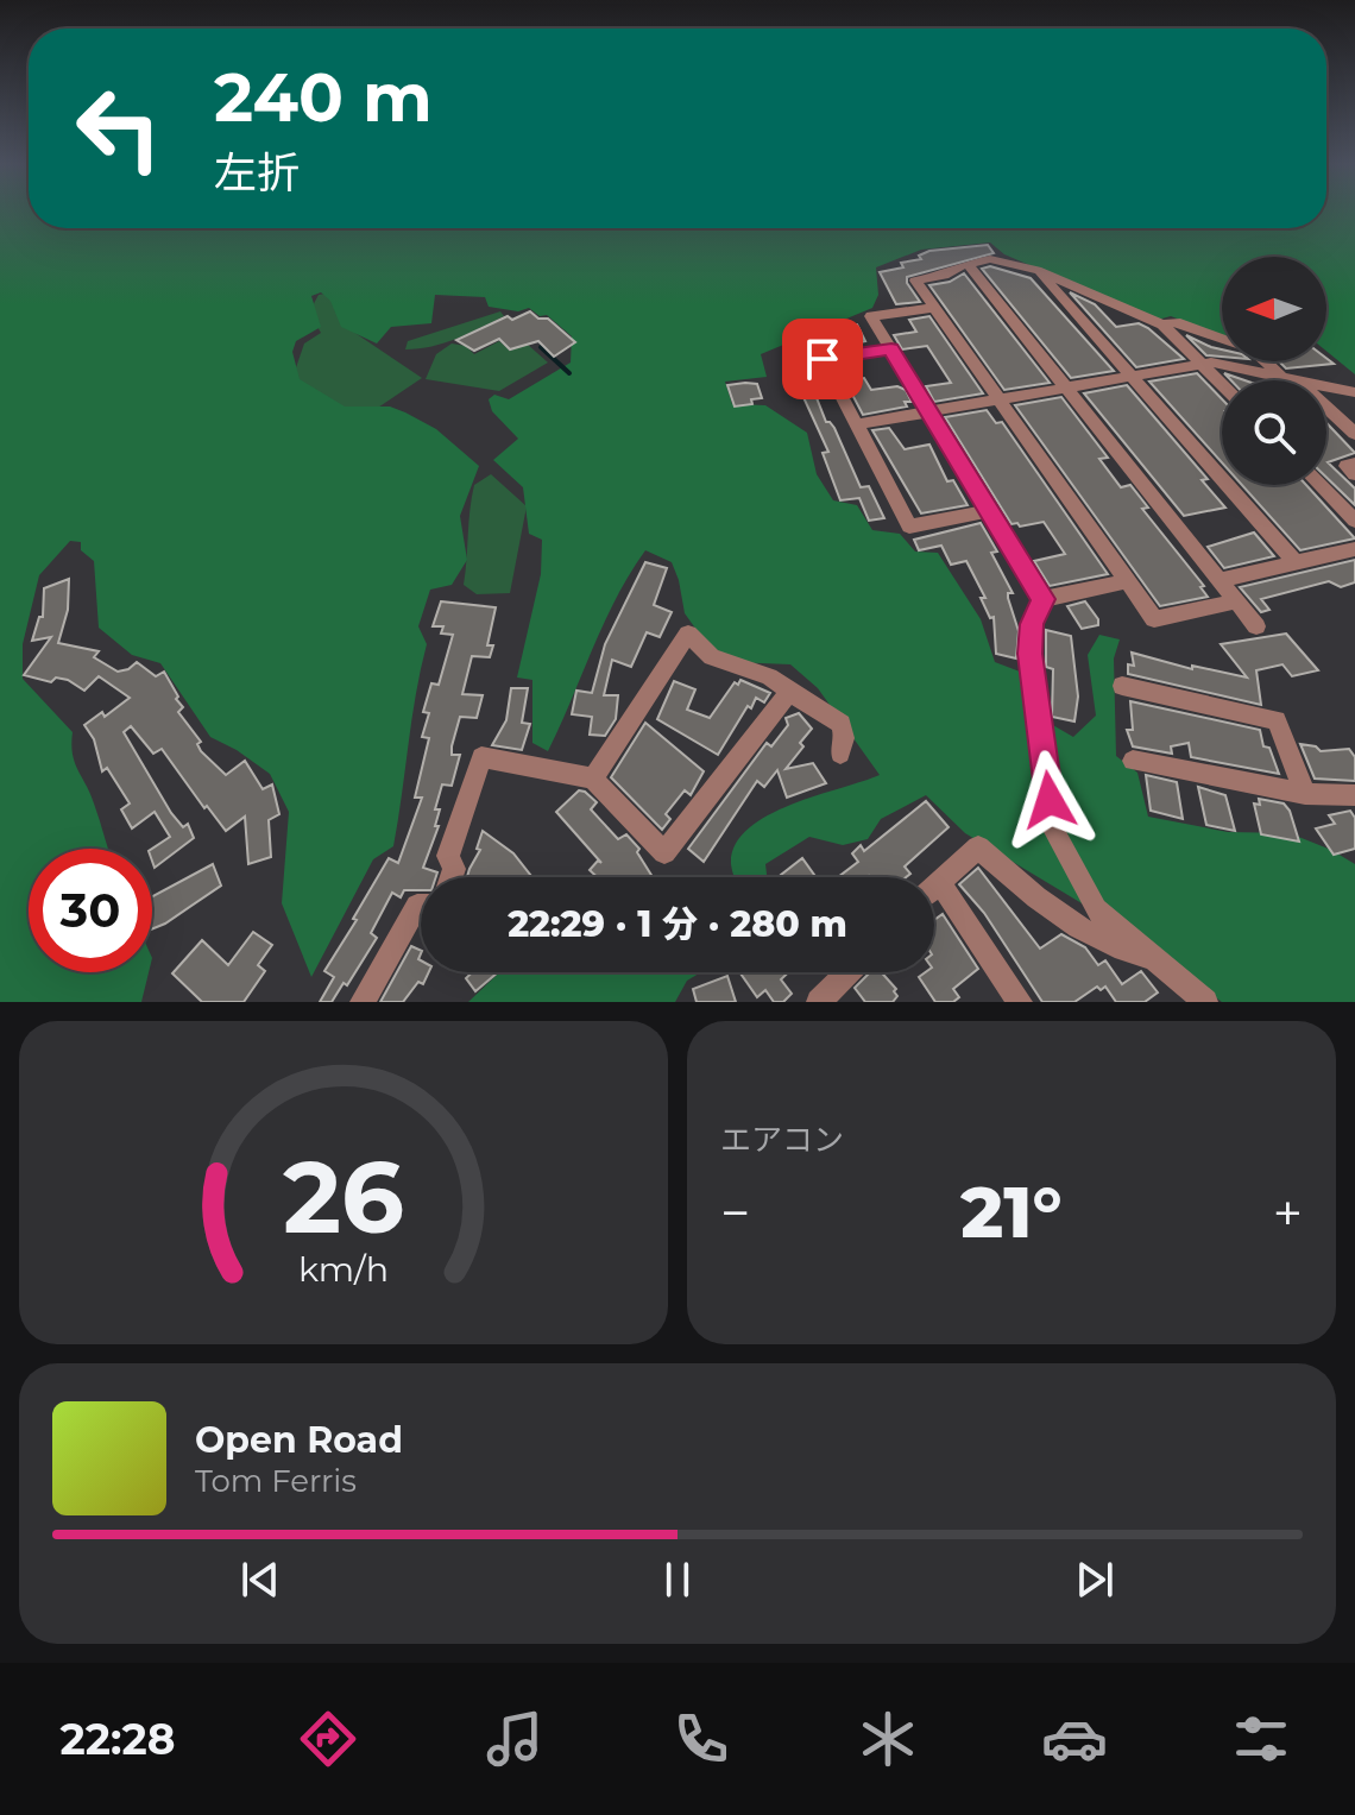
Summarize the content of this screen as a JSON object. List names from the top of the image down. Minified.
{"north":"left","page":{"turn":["240 m","左折"],"limit":"30","trip":"22:29 · 1 分 · 280 m","tile":"エアコン","heat":["−","21°","+"],"song":["Open Road","Tom Ferris"],"tabs":"22:28","gauge":["26","km/h"]}}
